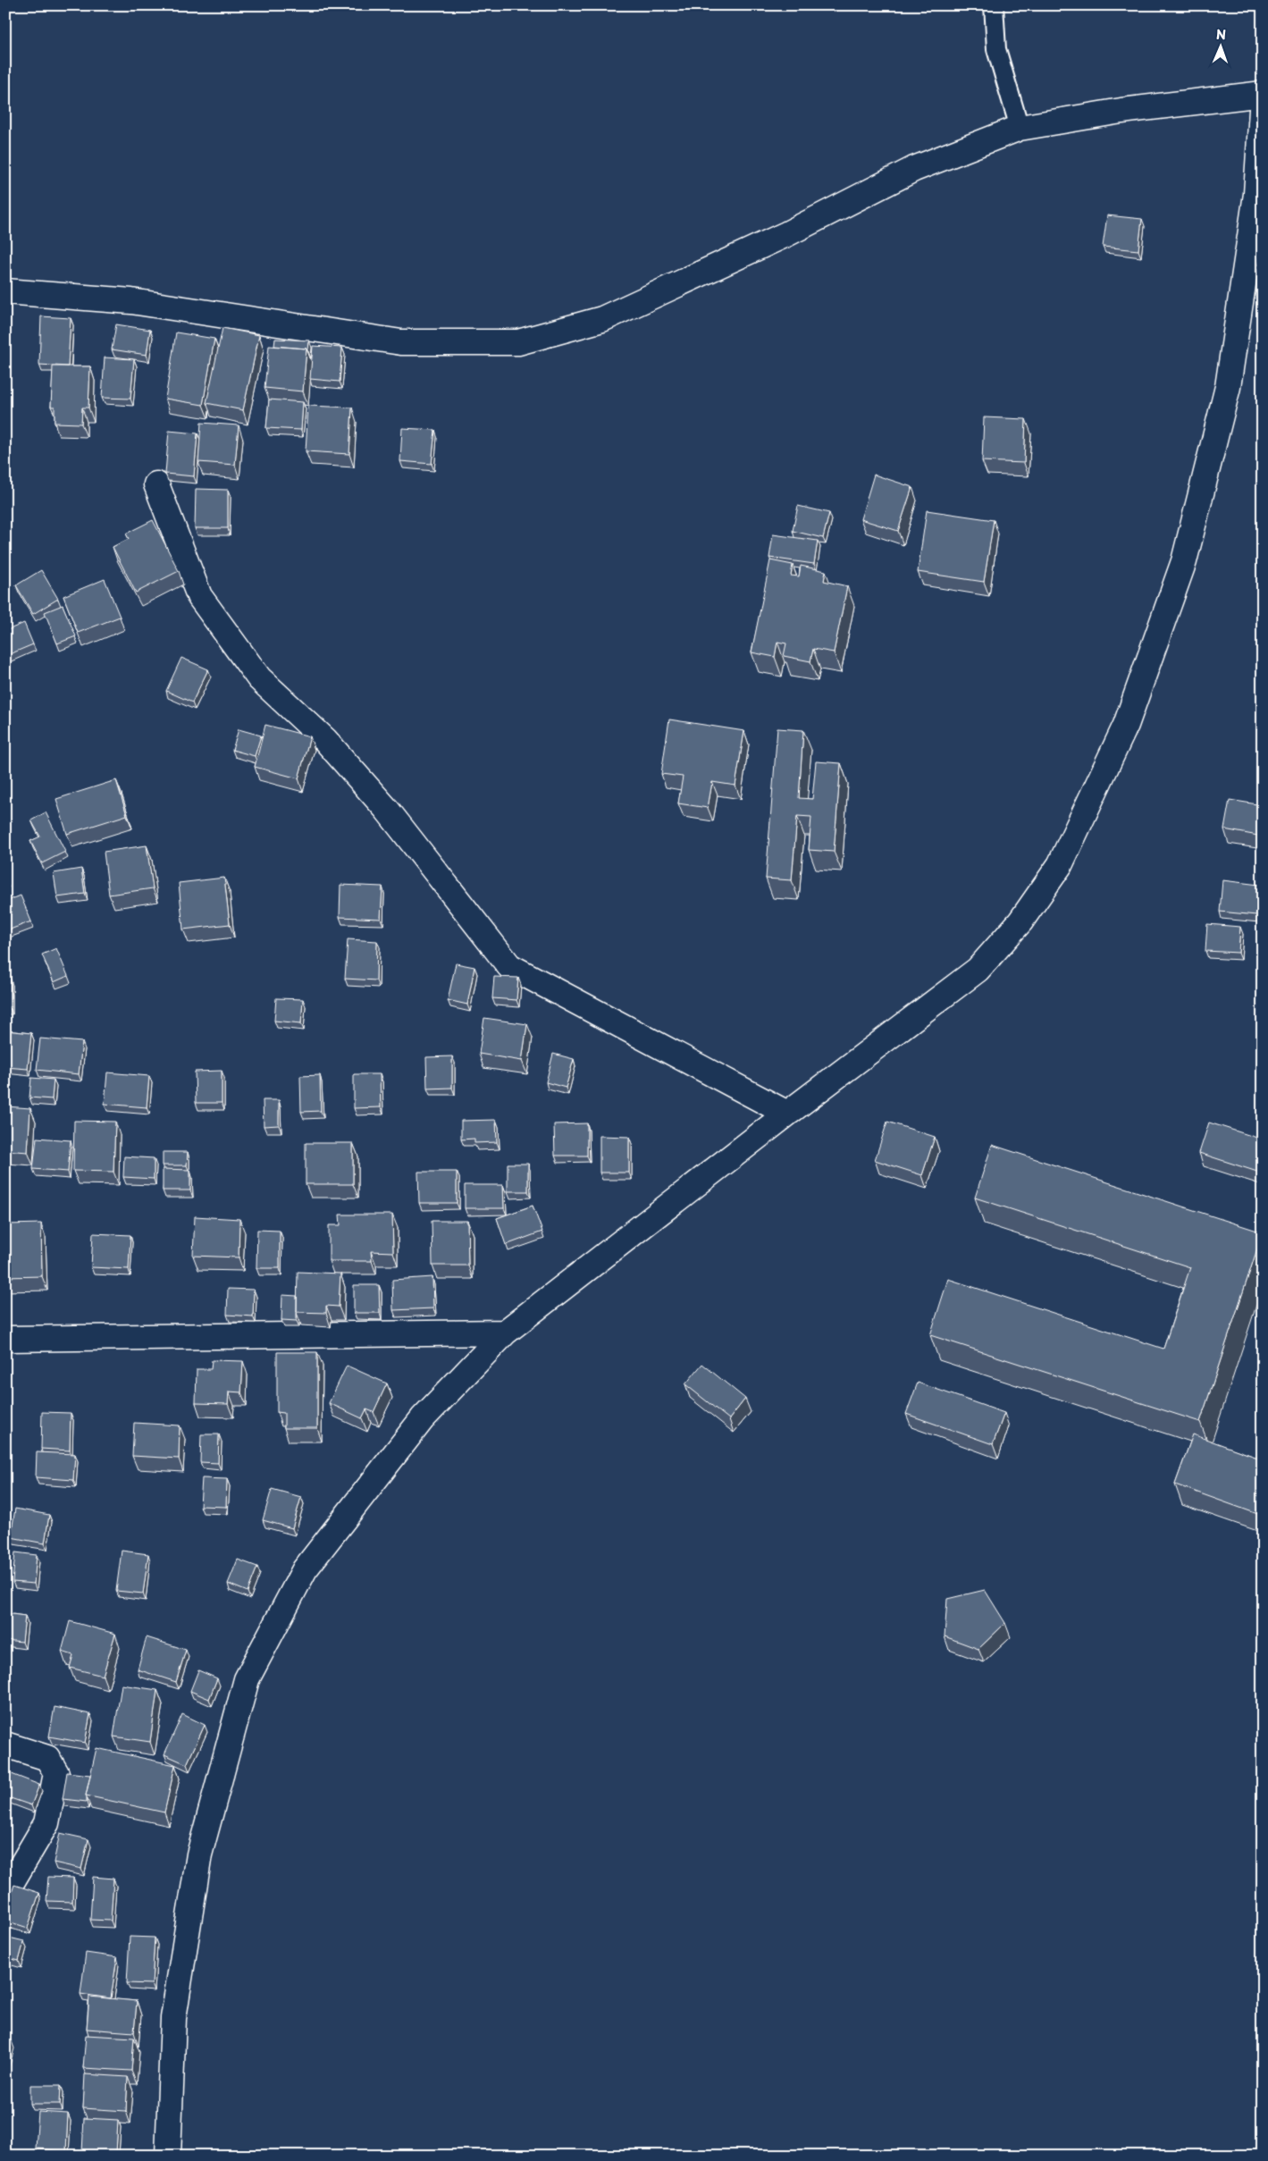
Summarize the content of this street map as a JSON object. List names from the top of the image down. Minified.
{"north":"top"}
